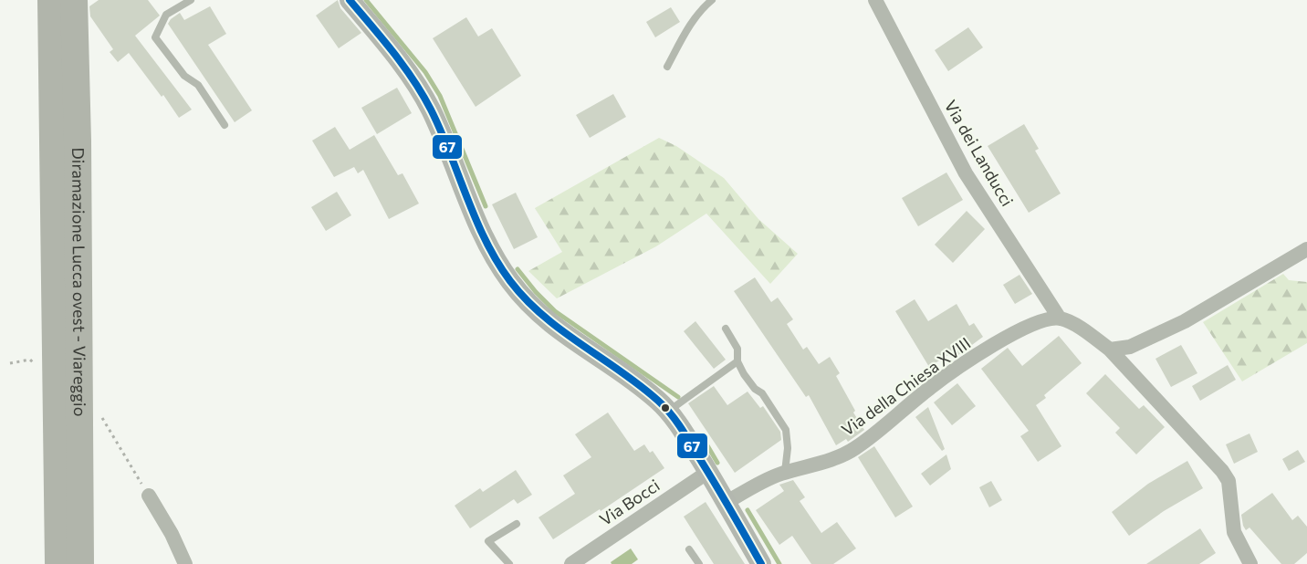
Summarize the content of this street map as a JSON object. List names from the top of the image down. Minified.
{"streets":{"highway":["Diramazione Lucca ovest - Viareggio"],"street":["Via dei Landucci","Via della Chiesa XVIII","Via Bocci"]},"crossings":[["Via dei Landucci","Via della Chiesa XVIII"]],"lines":["transit line 67"]}
